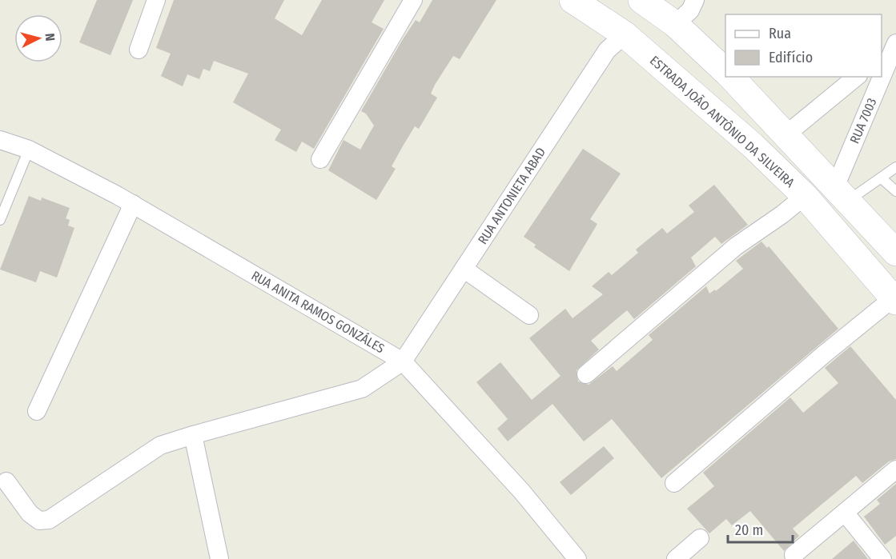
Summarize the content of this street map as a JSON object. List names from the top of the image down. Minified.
{"streets":{"main road":["ESTRADA JOÃO ANTÔNIO DA SILVEIRA"],"street":["RUA 7003","RUA ANTONIETA ABAD","RUA ANITA RAMOS GONZÁLES"]},"crossings":[["ESTRADA JOÃO ANTÔNIO DA SILVEIRA","RUA ANTONIETA ABAD"],["RUA ANTONIETA ABAD","RUA ANITA RAMOS GONZÁLES"]],"legend":["Rua","Edifício"],"scale_bar":"20 m","north":"right"}
